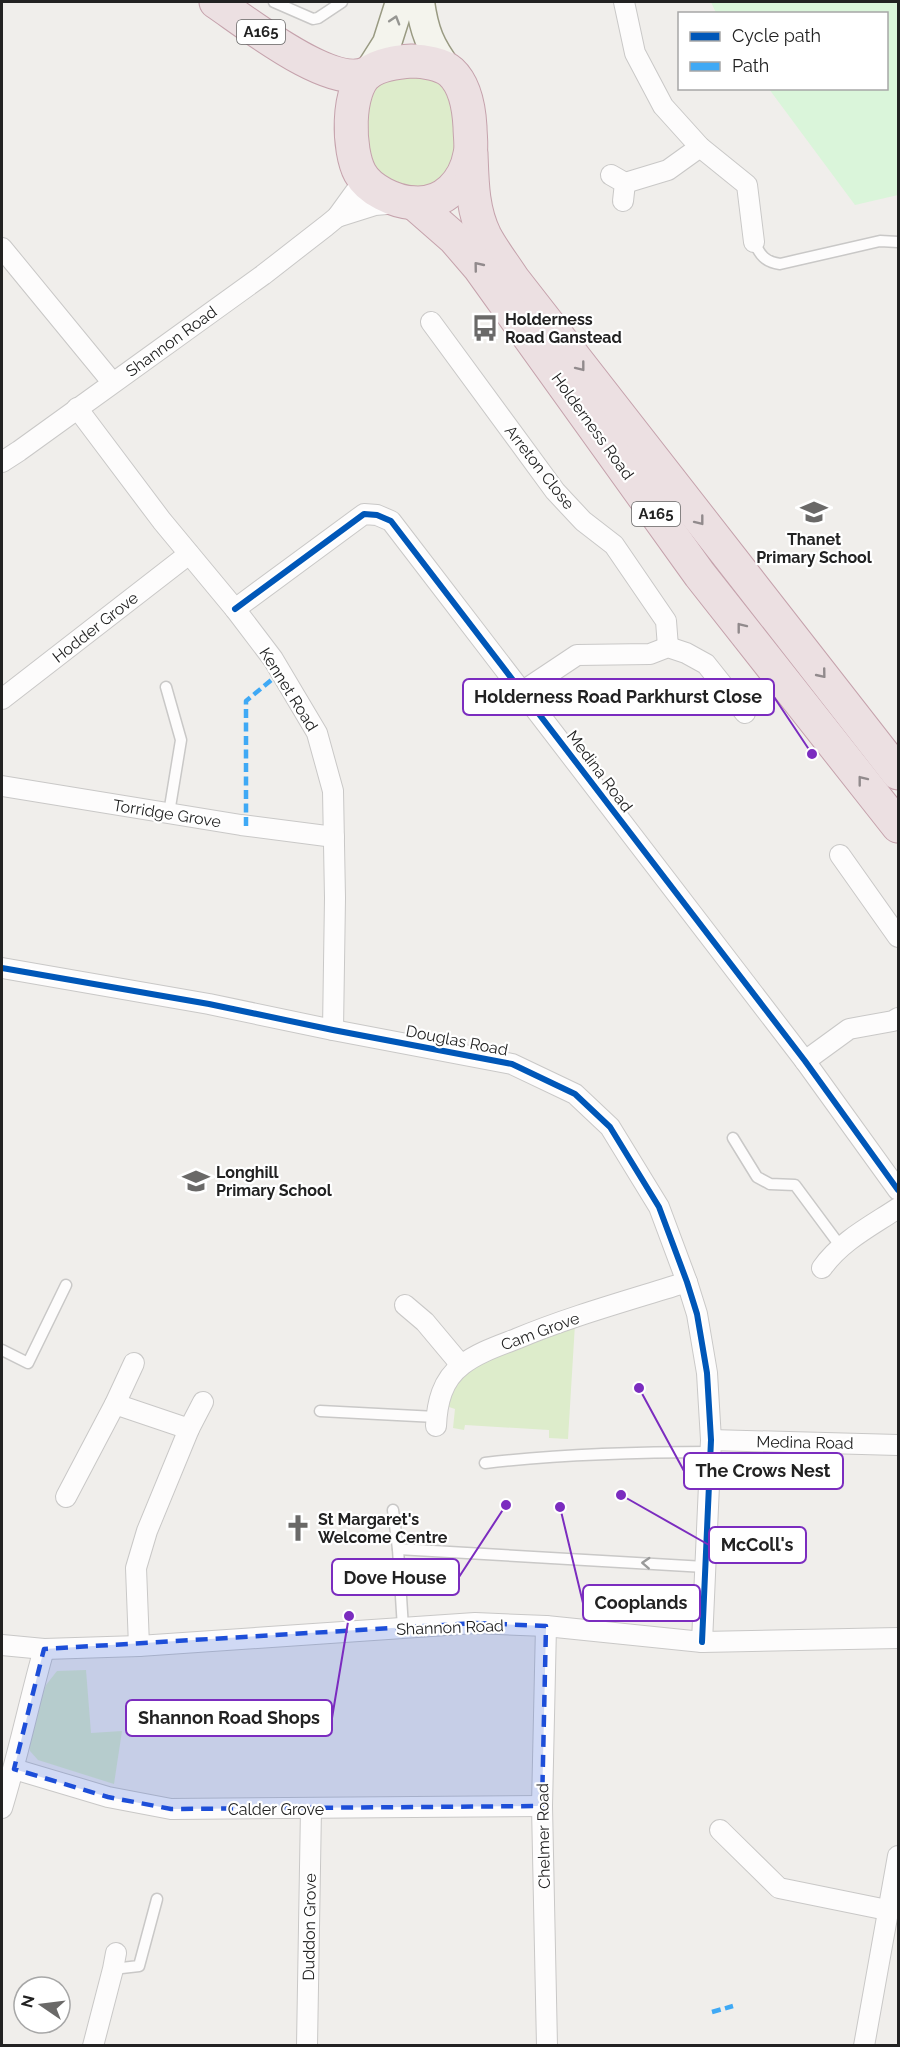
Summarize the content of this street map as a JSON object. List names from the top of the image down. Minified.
{"streets":{"highway":["A165","Holderness Road"],"street":["Shannon Road","Arreton Close","Hodder Grove","Kennet Road","Medina Road","Torridge Grove","Douglas Road","Cam Grove","Calder Grove","Chelmer Road","Duddon Grove"]},"crossings":[["A165","Shannon Road"],["A165","Holderness Road"],["Shannon Road","Holderness Road"],["Shannon Road","Kennet Road"],["Shannon Road","Douglas Road"],["Shannon Road","Chelmer Road"],["Hodder Grove","Kennet Road"],["Kennet Road","Medina Road"],["Kennet Road","Torridge Grove"],["Kennet Road","Douglas Road"],["Medina Road","Douglas Road"],["Douglas Road","Cam Grove"],["Calder Grove","Chelmer Road"],["Calder Grove","Duddon Grove"]],"places":{"bus stop":["Holderness Road Ganstead"],"school or university":["Thanet Primary School","Longhill Primary School"],"other":["Holderness Road Parkhurst Close","The Crows Nest","McColl's","Dove House","Cooplands","Shannon Road Shops"],"church":["St Margaret's Welcome Centre"]},"legend":["Cycle path","Path"],"north":"left"}
